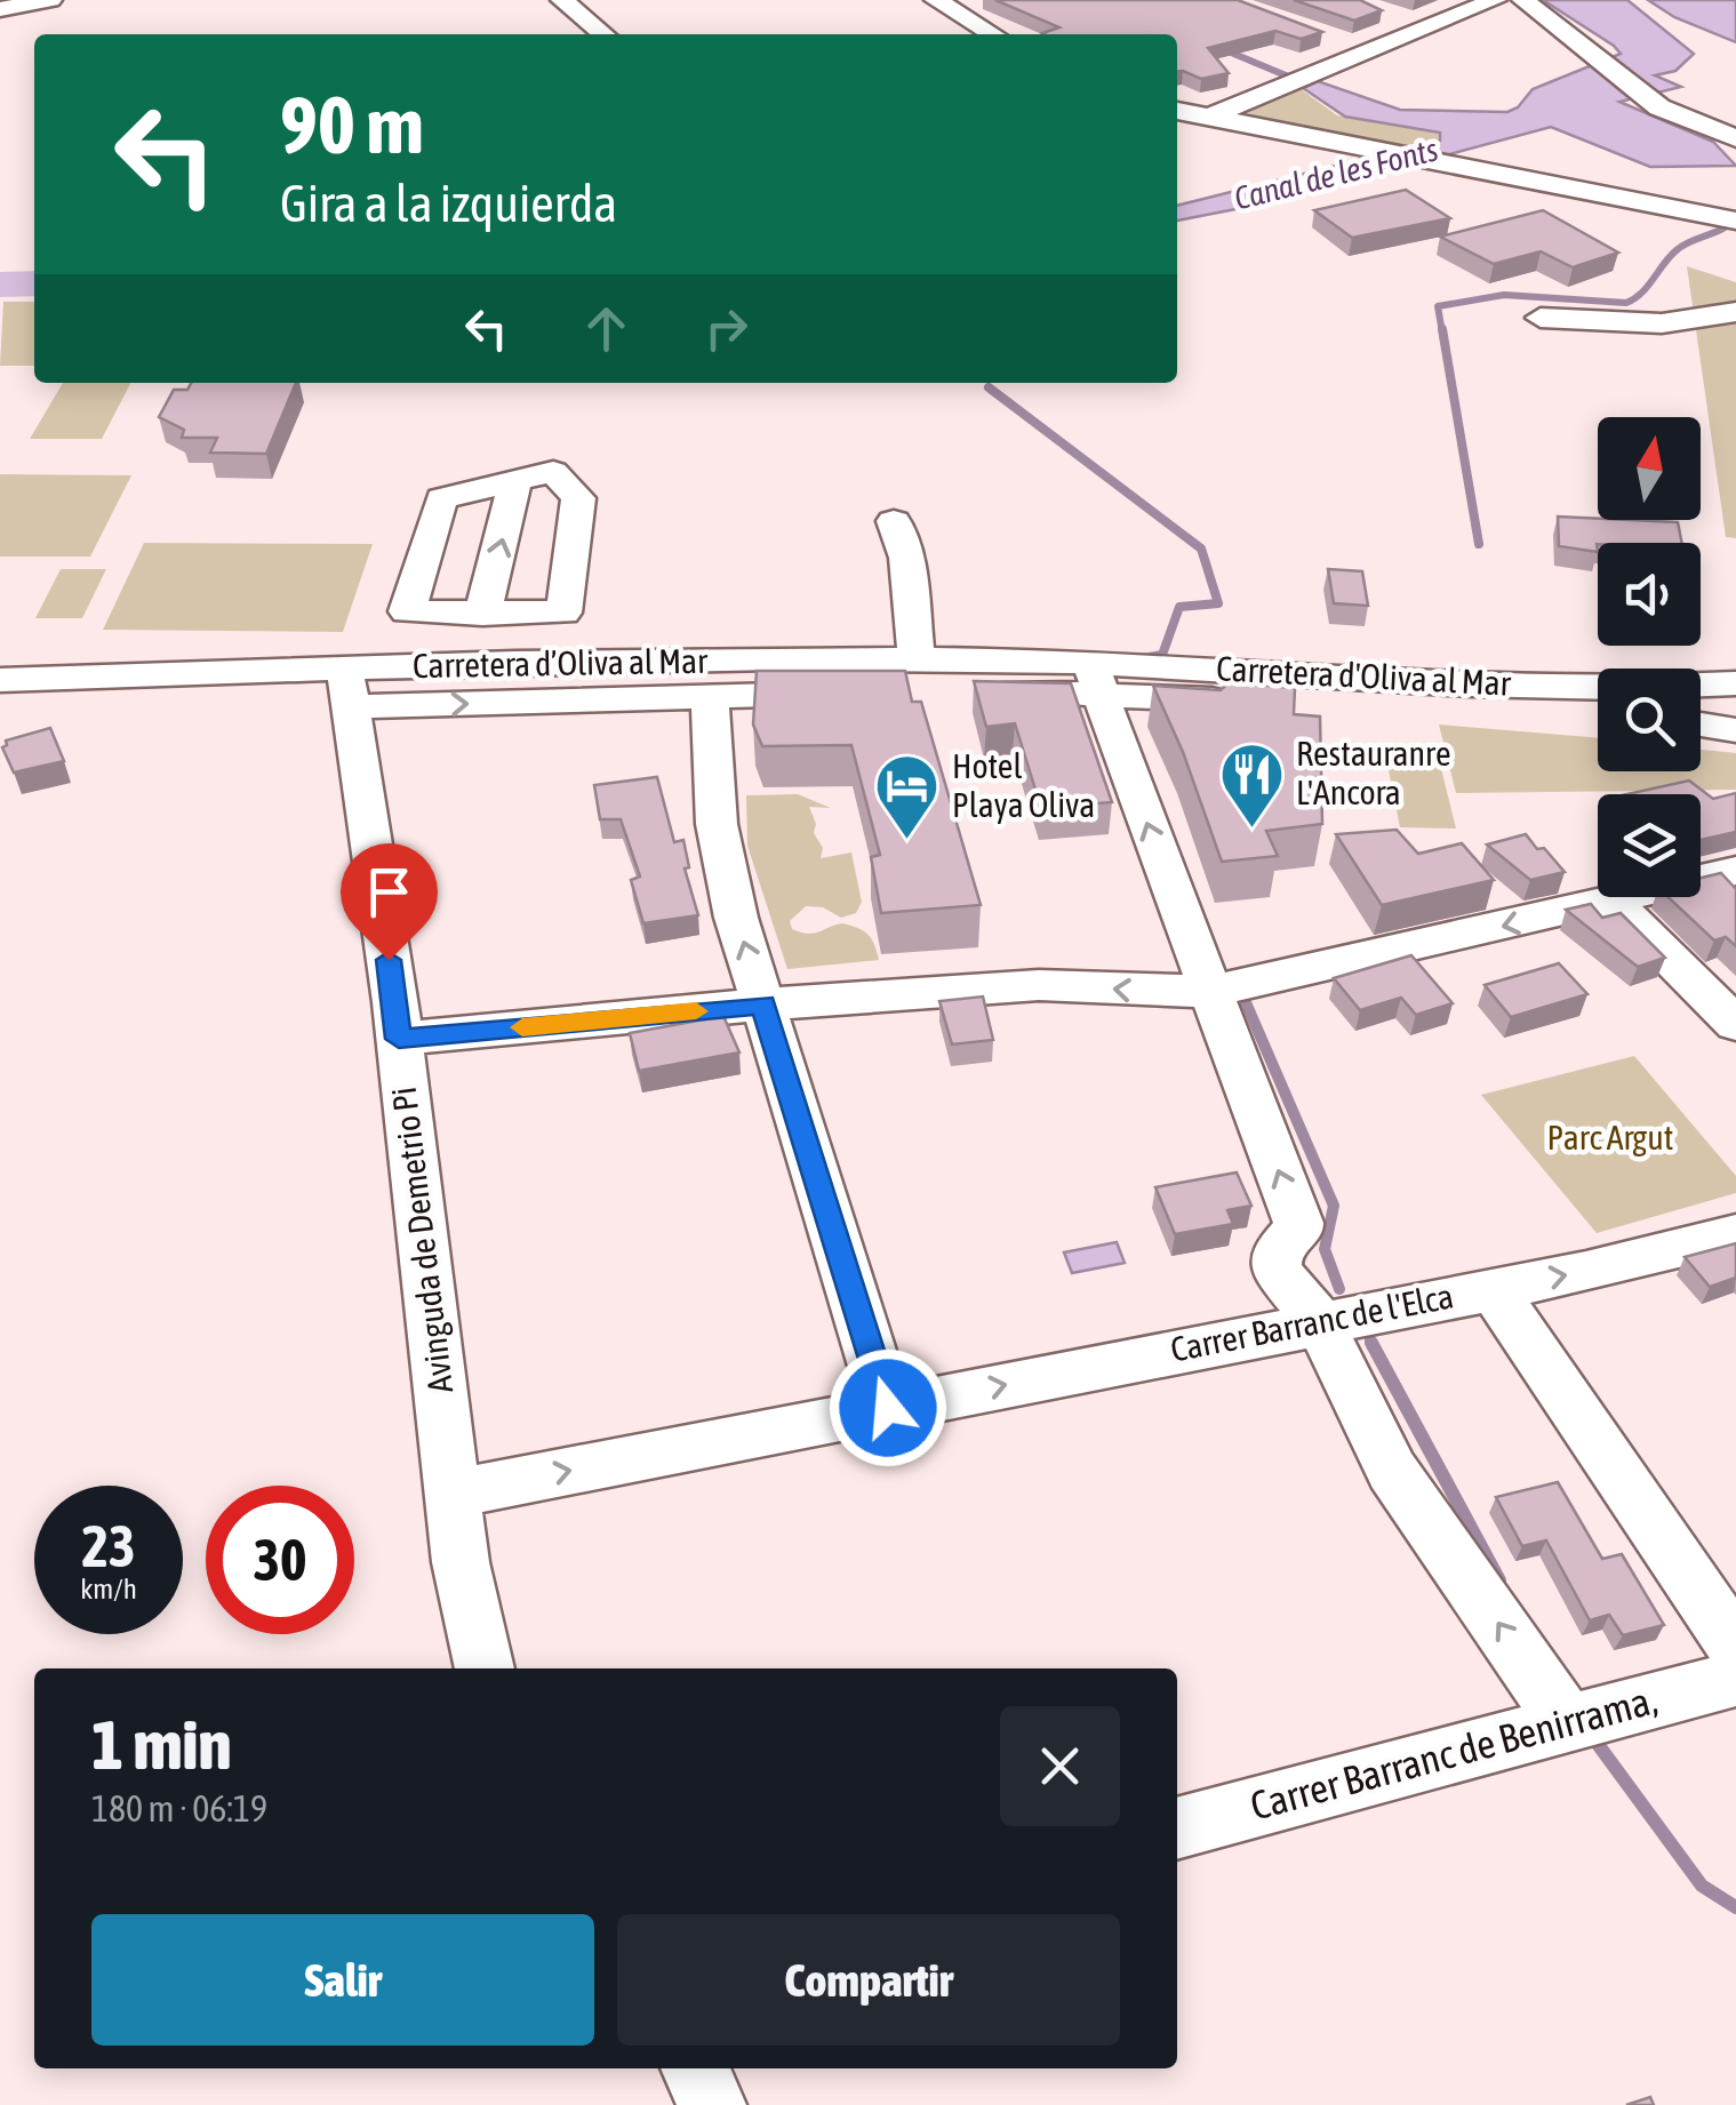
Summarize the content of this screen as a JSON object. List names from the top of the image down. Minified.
{"streets":{"street":["Carretera d’Oliva al Mar","Carretera d'Oliva al Mar","Avinguda de Demetrio Pi","Carrer Barranc de l'Elca","Carrer Barranc de Benirrama,"]},"crossings":[["Carretera d’Oliva al Mar","Avinguda de Demetrio Pi"],["Avinguda de Demetrio Pi","Carrer Barranc de l'Elca"]],"water":["Canal de les Fonts"],"parks":["Parc Argut"],"places":{"restaurant":["Restauranre L'Ancora"],"hotel":["Hotel Playa Oliva"]},"north":"top","page":{"turn":["90 m","Gira a la izquierda"],"speed":"23 km/h","limit":"30","heading":["1 min","180 m · 06:19"],"buttons":["Salir","Compartir"]}}
